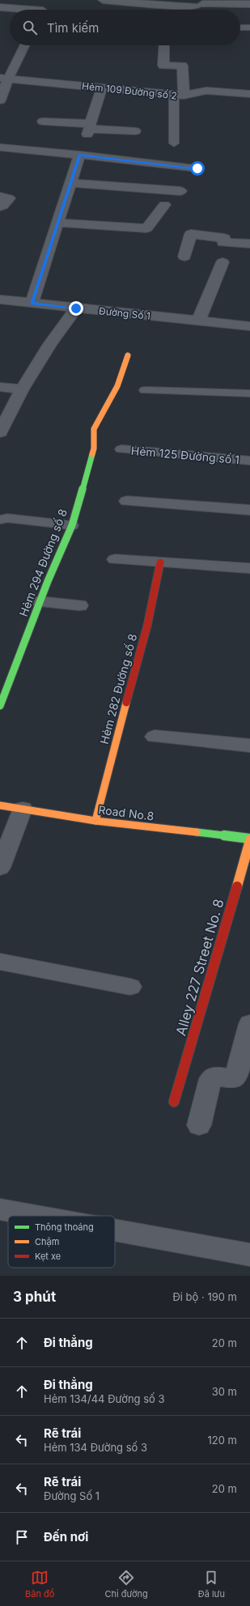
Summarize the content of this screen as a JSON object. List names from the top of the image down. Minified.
{"streets":{"street":["Hẻm 109 Đường số 2","Đường Số 1","Hẻm 294 Đường số 8","Hẻm 282 Đường số 8","Road No.8","Alley 227 Street No. 8"],"lane":["Hẻm 125 Đường số 1"]},"crossings":[["Hẻm 282 Đường số 8","Road No.8"],["Road No.8","Alley 227 Street No. 8"]],"legend":["Thông thoáng","Chậm","Kẹt xe"],"page":{"search":"Tìm kiếm","heading":["3 phút","Đi bộ · 190 m"],"list":[["Đi thẳng","20 m"],["Đi thẳng","Hẻm 134/44 Đường số 3","30 m"],["Rẽ trái","Hẻm 134 Đường số 3","120 m"],["Rẽ trái","Đường Số 1","20 m"],"Đến nơi"],"nav":["Bản đồ","Chỉ đường","Đã lưu"]}}
